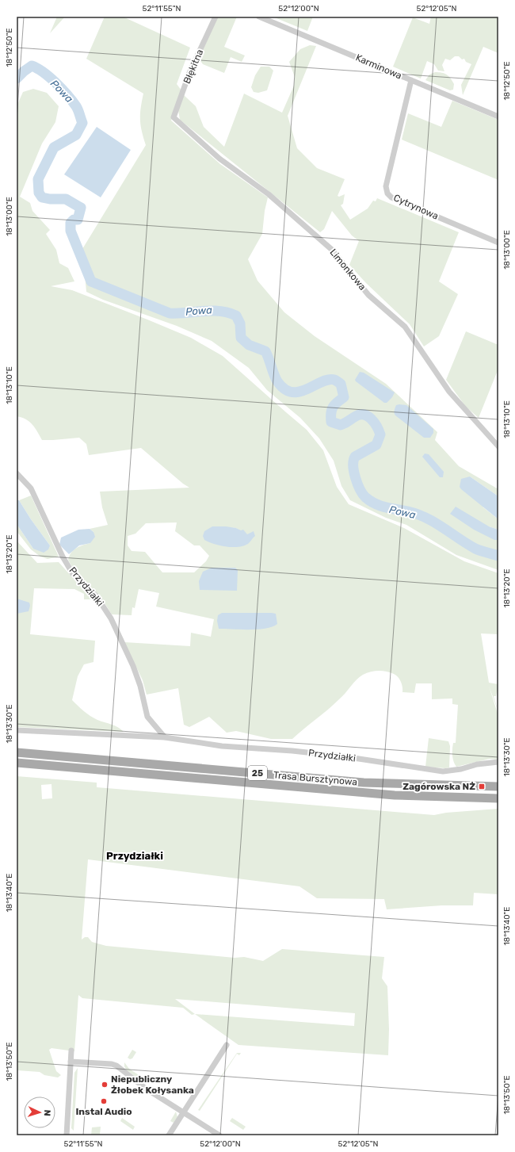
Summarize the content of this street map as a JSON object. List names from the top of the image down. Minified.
{"streets":{"main road":["25","Trasa Bursztynowa"],"street":["Błękitna","Karminowa","Cytrynowa","Limonkowa","Przydziałki"]},"crossings":[["Błękitna","Limonkowa"],["Karminowa","Cytrynowa"]],"districts":["Przydziałki"],"water":["Powa"],"places":{"transit":["Zagórowska NŻ"],"other":["Niepubliczny Żłobek Kołysanka","Instal Audio"]},"north":"right","coordinates":["52°11'55\"N","52°12'00\"N","52°12'05\"N","18°12'50\"E","18°13'00\"E","18°13'10\"E","18°13'20\"E","18°13'30\"E","18°13'40\"E","18°13'50\"E"]}
